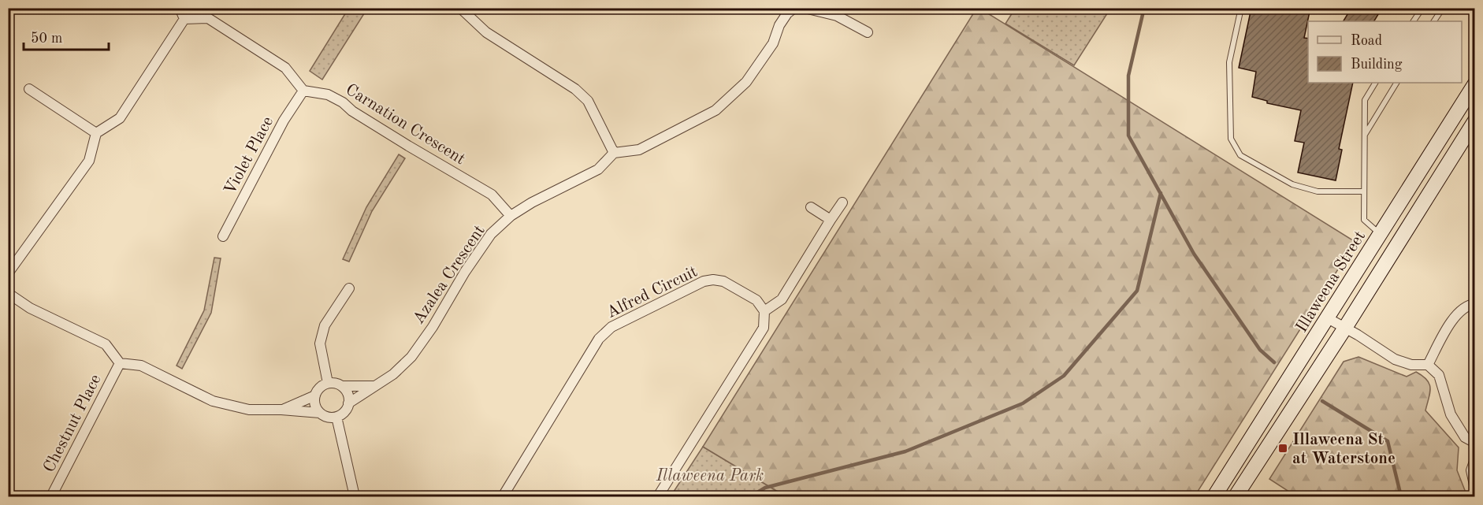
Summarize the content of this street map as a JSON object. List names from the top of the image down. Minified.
{"streets":{"main road":["Illaweena Street"],"street":["Carnation Crescent","Violet Place","Azalea Crescent","Alfred Circuit","Chestnut Place"]},"crossings":[["Carnation Crescent","Violet Place"],["Carnation Crescent","Azalea Crescent"]],"parks":["Illaweena Park"],"places":{"transit":["Illaweena St at Waterstone"]},"legend":["Road","Building"],"scale_bar":"50 m"}
